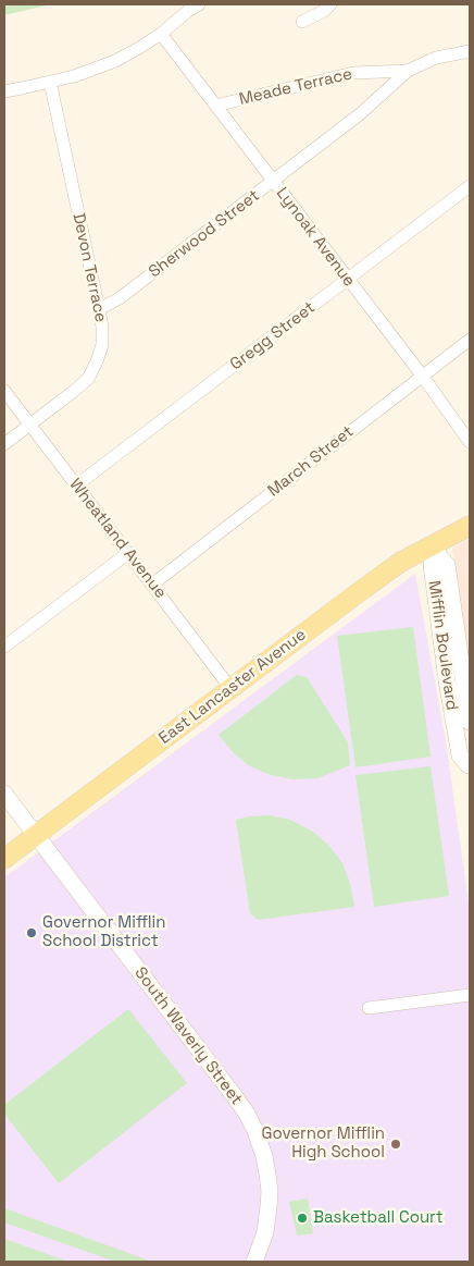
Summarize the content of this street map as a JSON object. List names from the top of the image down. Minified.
{"streets":{"main road":["East Lancaster Avenue"],"street":["Meade Terrace","Sherwood Street","Lynoak Avenue","Devon Terrace","Gregg Street","March Street","Wheatland Avenue","Mifflin Boulevard","South Waverly Street"]},"crossings":[["Meade Terrace","Sherwood Street"],["Meade Terrace","Lynoak Avenue"],["Sherwood Street","Lynoak Avenue"],["Sherwood Street","Devon Terrace"],["Lynoak Avenue","Gregg Street"],["Lynoak Avenue","March Street"],["Devon Terrace","Wheatland Avenue"],["Gregg Street","Wheatland Avenue"],["March Street","Wheatland Avenue"],["Wheatland Avenue","East Lancaster Avenue"],["Mifflin Boulevard","East Lancaster Avenue"],["East Lancaster Avenue","South Waverly Street"]],"places":["Governor Mifflin School District","Governor Mifflin High School","Basketball Court"]}
